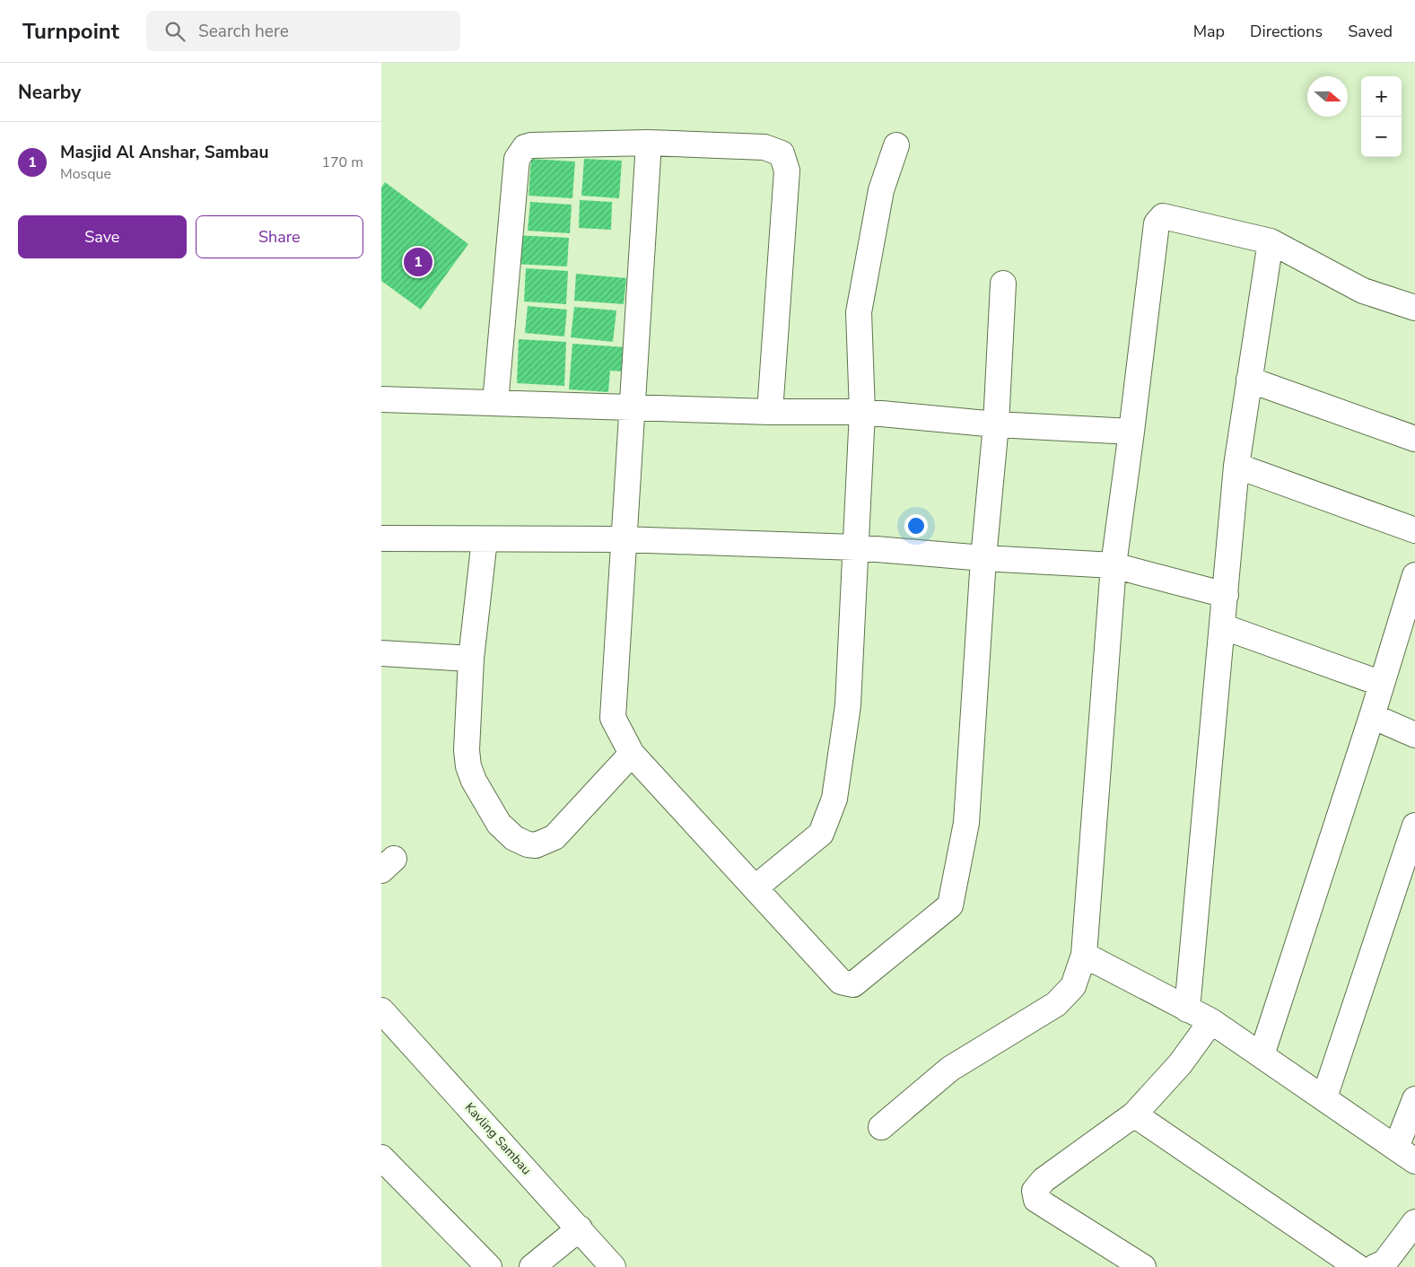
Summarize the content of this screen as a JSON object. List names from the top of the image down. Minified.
{"streets":{"street":["Kavling Sambau"]},"north":"right","page":{"header":"Turnpoint","search":"Search here","nav":["Map","Directions","Saved"],"heading":"Nearby","map_buttons":["+","−"],"list":[{"mark":"1","name":"Masjid Al Anshar, Sambau","note":"Mosque","value":"170 m"}],"buttons":["Save","Share"],"pins":"1"}}
